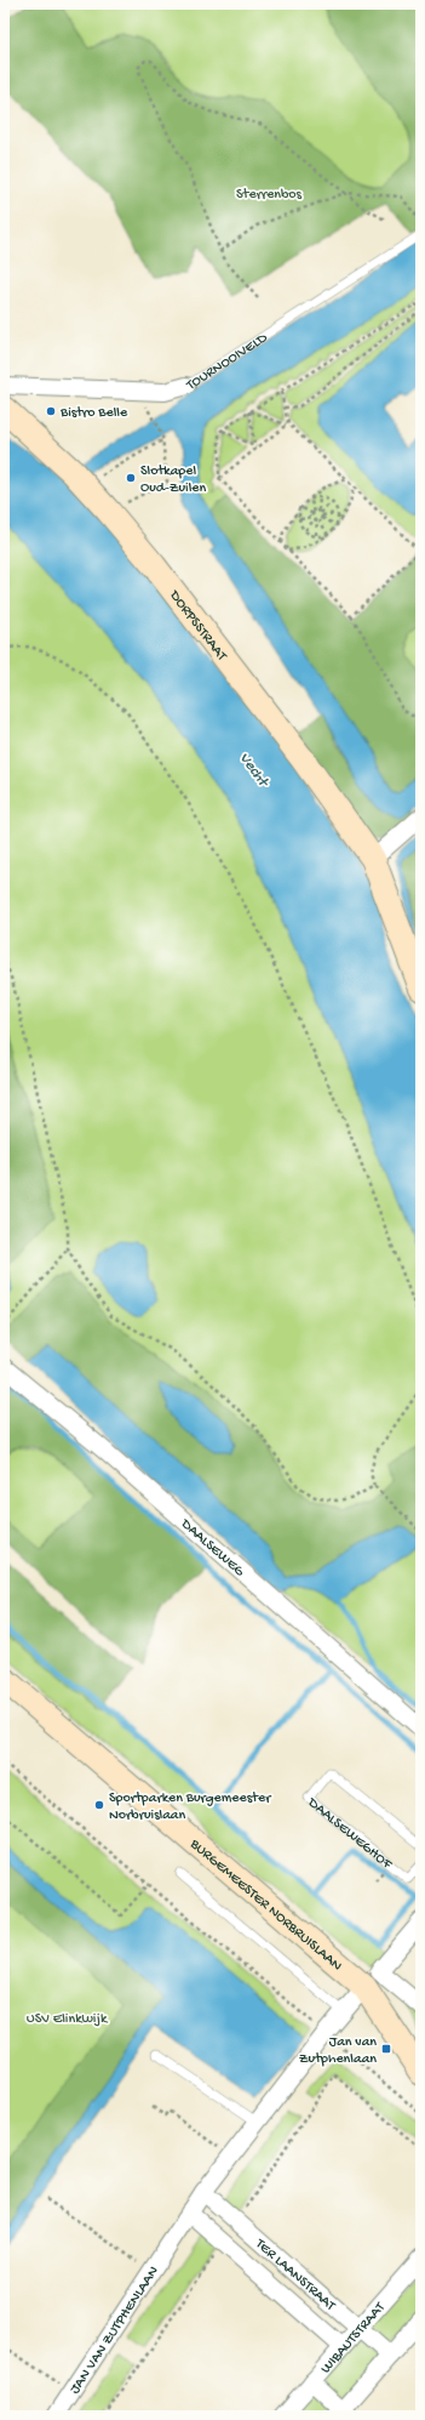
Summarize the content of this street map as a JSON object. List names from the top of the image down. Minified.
{"streets":{"street":["TOURNOOIVELD","DORPSSTRAAT","DAALSEWEG","BURGEMEESTER NORBRUISLAAN","TER LAANSTRAAT","JAN VAN ZUTPHENLAAN","WIBAUTSTRAAT"],"lane":["DAALSEWEGHOF"]},"crossings":[["BURGEMEESTER NORBRUISLAAN","JAN VAN ZUTPHENLAAN"],["TER LAANSTRAAT","JAN VAN ZUTPHENLAAN"],["TER LAANSTRAAT","WIBAUTSTRAAT"]],"water":["Vecht"],"parks":["Sterrenbos","USV Elinkwijk"],"places":{"other":["Bistro Belle","Slotkapel Oud-Zuilen","Sportparken Burgemeester Norbruislaan"],"transit":["Jan van Zutphenlaan"]}}
